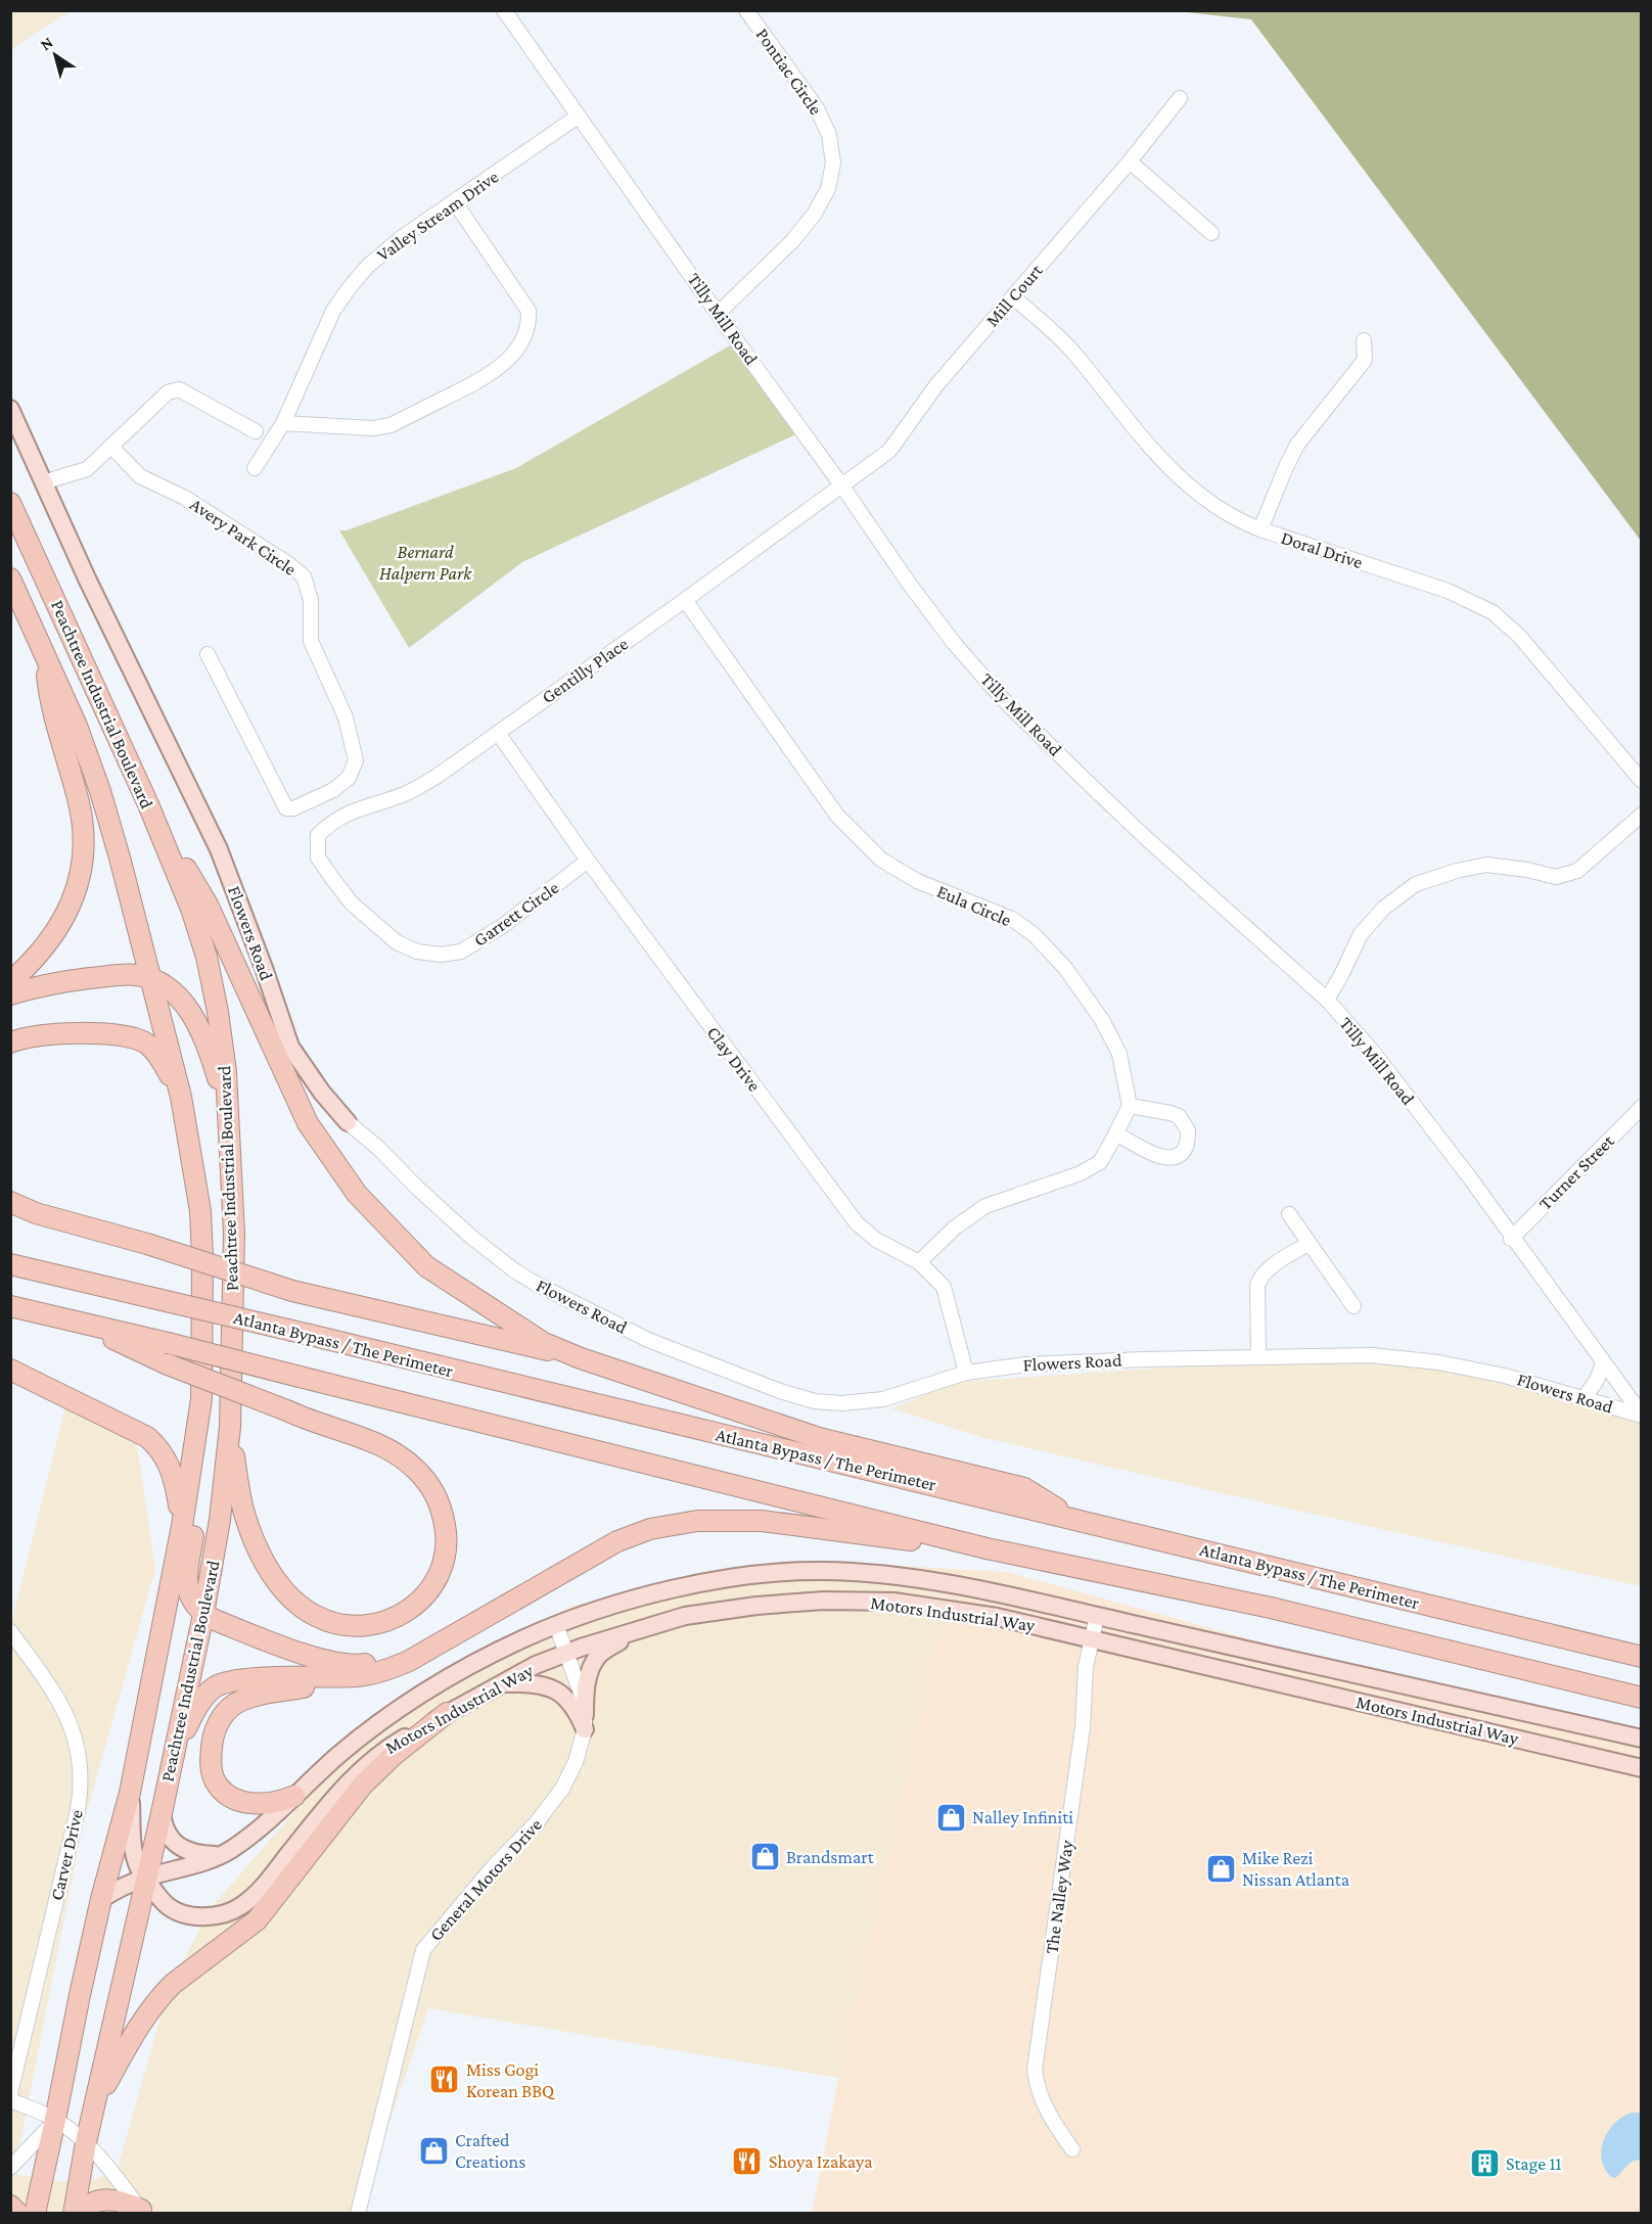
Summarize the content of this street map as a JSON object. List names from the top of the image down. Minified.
{"streets":{"highway":["Peachtree Industrial Boulevard","Atlanta Bypass / The Perimeter"],"main road":["Flowers Road","Motors Industrial Way"],"street":["Pontiac Circle","Valley Stream Drive","Mill Court","Tilly Mill Road","Avery Park Circle","Doral Drive","Gentilly Place","Eula Circle","Garrett Circle","Clay Drive","Turner Street","Carver Drive","General Motors Drive","The Nalley Way"]},"crossings":[["Pontiac Circle","Tilly Mill Road"],["Valley Stream Drive","Tilly Mill Road"],["Mill Court","Tilly Mill Road"],["Mill Court","Doral Drive"],["Mill Court","Gentilly Place"],["Tilly Mill Road","Gentilly Place"],["Tilly Mill Road","Flowers Road"],["Tilly Mill Road","Turner Street"],["Gentilly Place","Eula Circle"],["Gentilly Place","Garrett Circle"],["Gentilly Place","Clay Drive"],["Peachtree Industrial Boulevard","Motors Industrial Way"],["Garrett Circle","Clay Drive"],["Flowers Road","Clay Drive"],["Motors Industrial Way","The Nalley Way"]],"parks":["Bernard Halpern Park"],"places":{"shop":["Nalley Infiniti","Brandsmart","Mike Rezi Nissan Atlanta","Crafted Creations"],"restaurant":["Miss Gogi Korean BBQ","Shoya Izakaya"],"building":["Stage 11"]},"north":"top left"}
